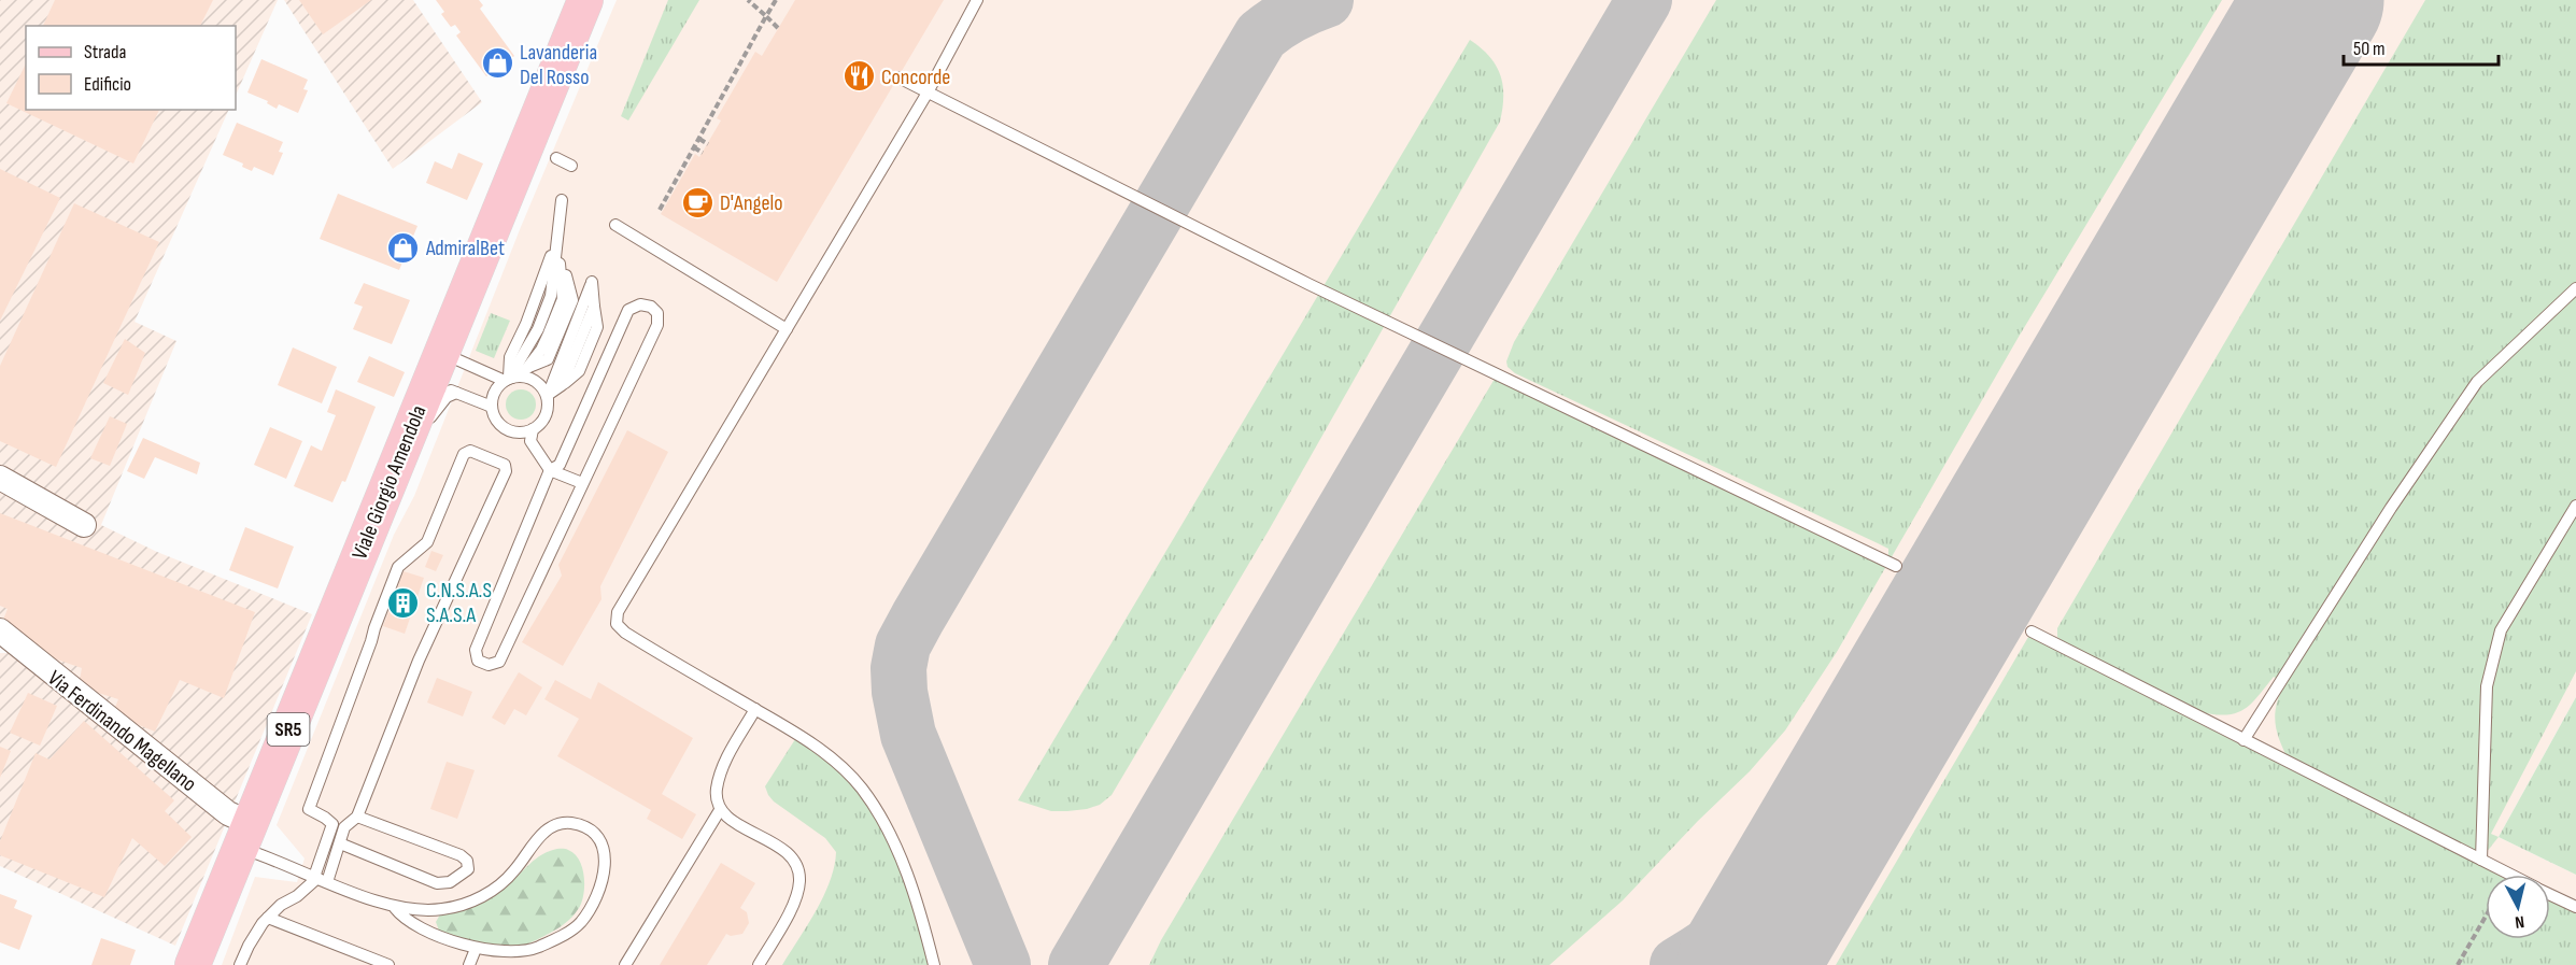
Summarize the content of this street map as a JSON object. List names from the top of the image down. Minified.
{"streets":{"main road":["Viale Giorgio Amendola","SR5"],"street":["Via Ferdinando Magellano"]},"crossings":[["Viale Giorgio Amendola","Via Ferdinando Magellano"]],"places":{"shop":["Lavanderia Del Rosso","AdmiralBet"],"restaurant":["Concorde"],"cafe":["D'Angelo"],"building":["C.N.S.A.S S.A.S.A"]},"legend":["Strada","Edificio"],"scale_bar":"50 m","north":"bottom"}
